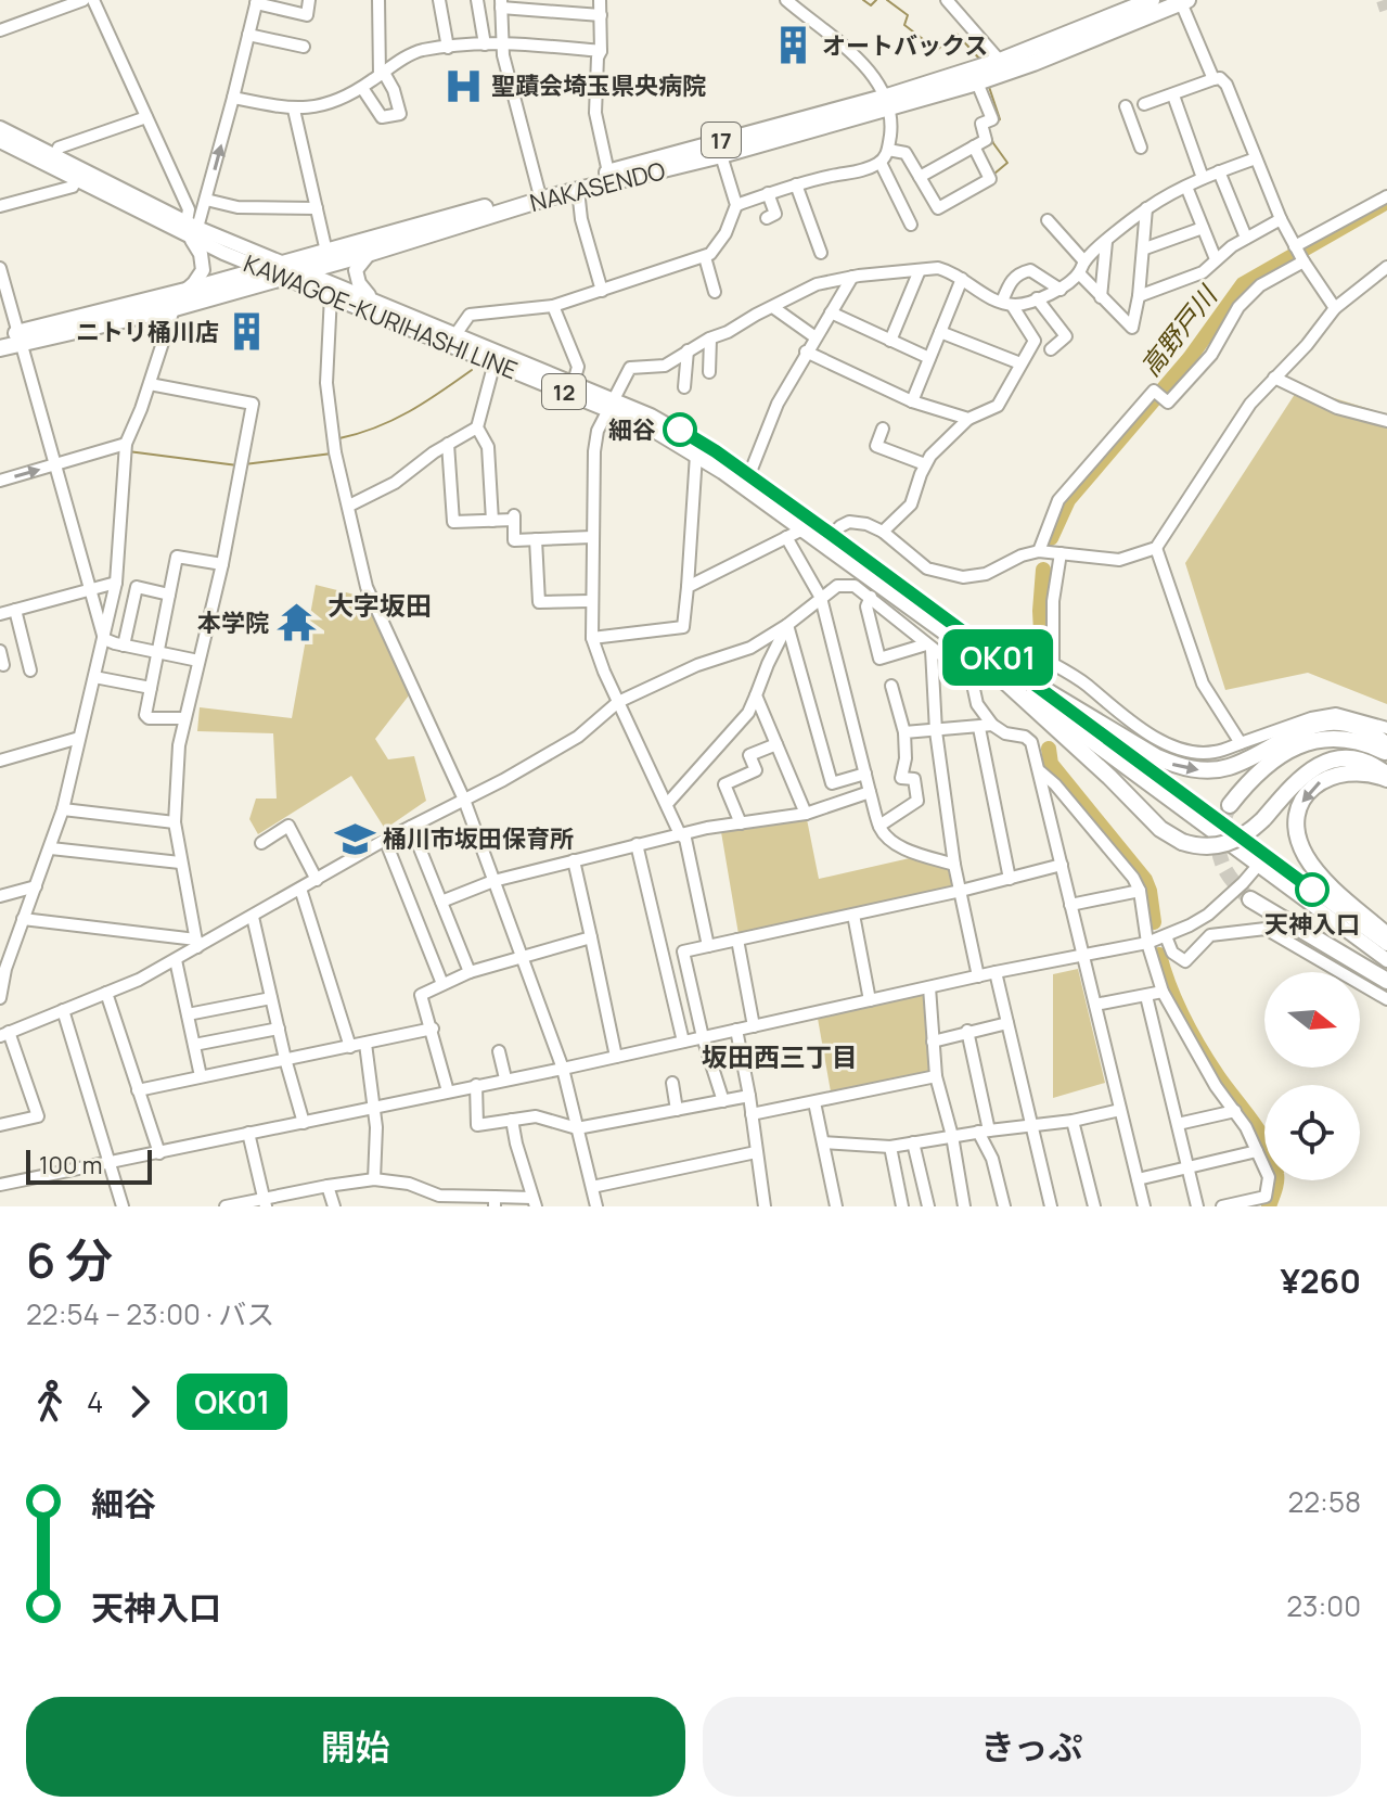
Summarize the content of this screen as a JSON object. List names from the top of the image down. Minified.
{"streets":{"highway":["17","NAKASENDO"],"main road":["KAWAGOE-KURIHASHI LINE","12"]},"crossings":[["NAKASENDO","KAWAGOE-KURIHASHI LINE"]],"districts":["大字坂田","坂田西三丁目"],"water":["高野戸川"],"places":{"building":["オートバックス","ニトリ桶川店"],"hospital":["聖蹟会埼玉県央病院"],"other":["細谷","天神入口"],"temple":["本学院"],"school or university":["桶川市坂田保育所"]},"lines":["bus line OK01"],"scale_bar":"100 m","north":"right","page":{"on_map":"OK01","scale":"100 m","heading":["6 分","22:54 – 23:00 · バス","¥260"],"legs":["4","OK01"],"list":[{"name":"細谷","value":"22:58"},{"name":"天神入口","value":"23:00"}],"buttons":["開始","きっぷ"]}}
